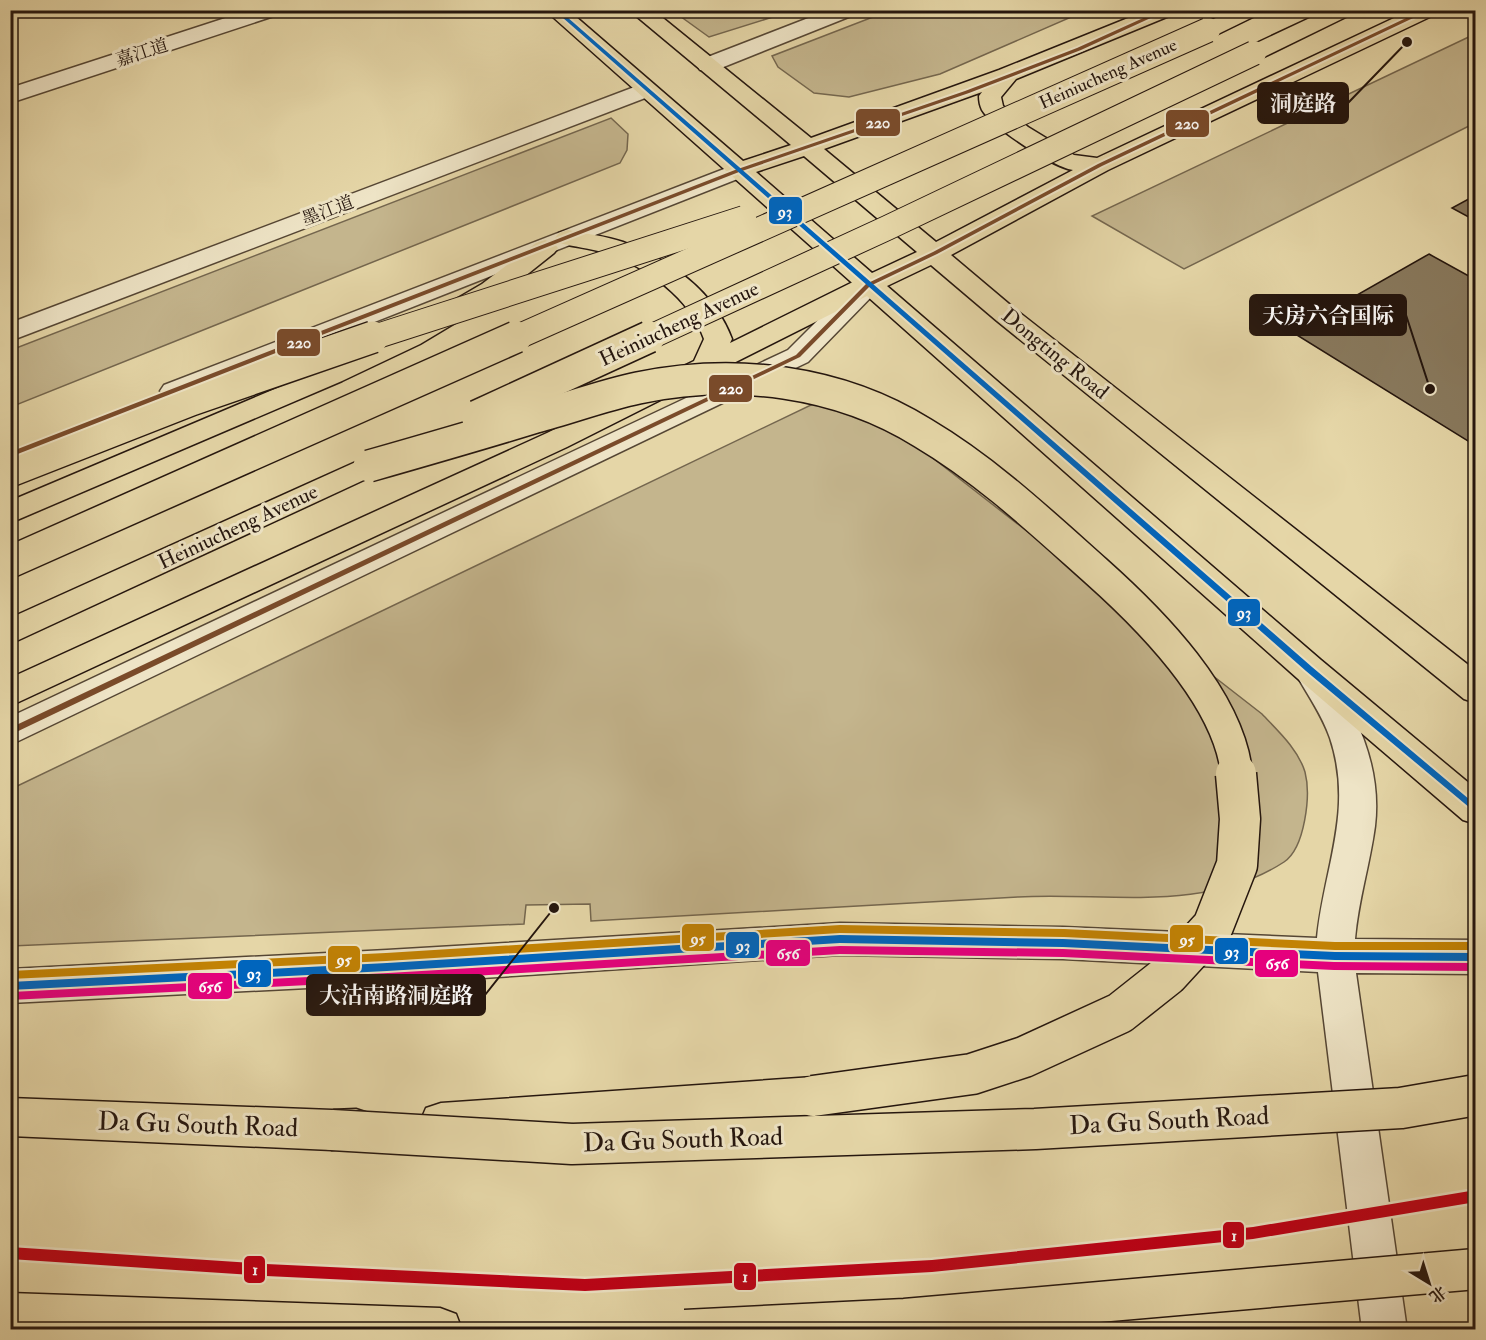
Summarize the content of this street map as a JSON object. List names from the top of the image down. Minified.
{"streets":{"main road":["Heiniucheng Avenue","Dongting Road","Da Gu South Road"],"street":["嘉江道","墨江道"]},"crossings":[["Heiniucheng Avenue","Dongting Road"]],"places":["洞庭路","天房六合国际","大沽南路洞庭路"],"lines":["transit line 220","transit line 93","transit line 95","transit line 656","transit line 1"],"north":"bottom right"}
